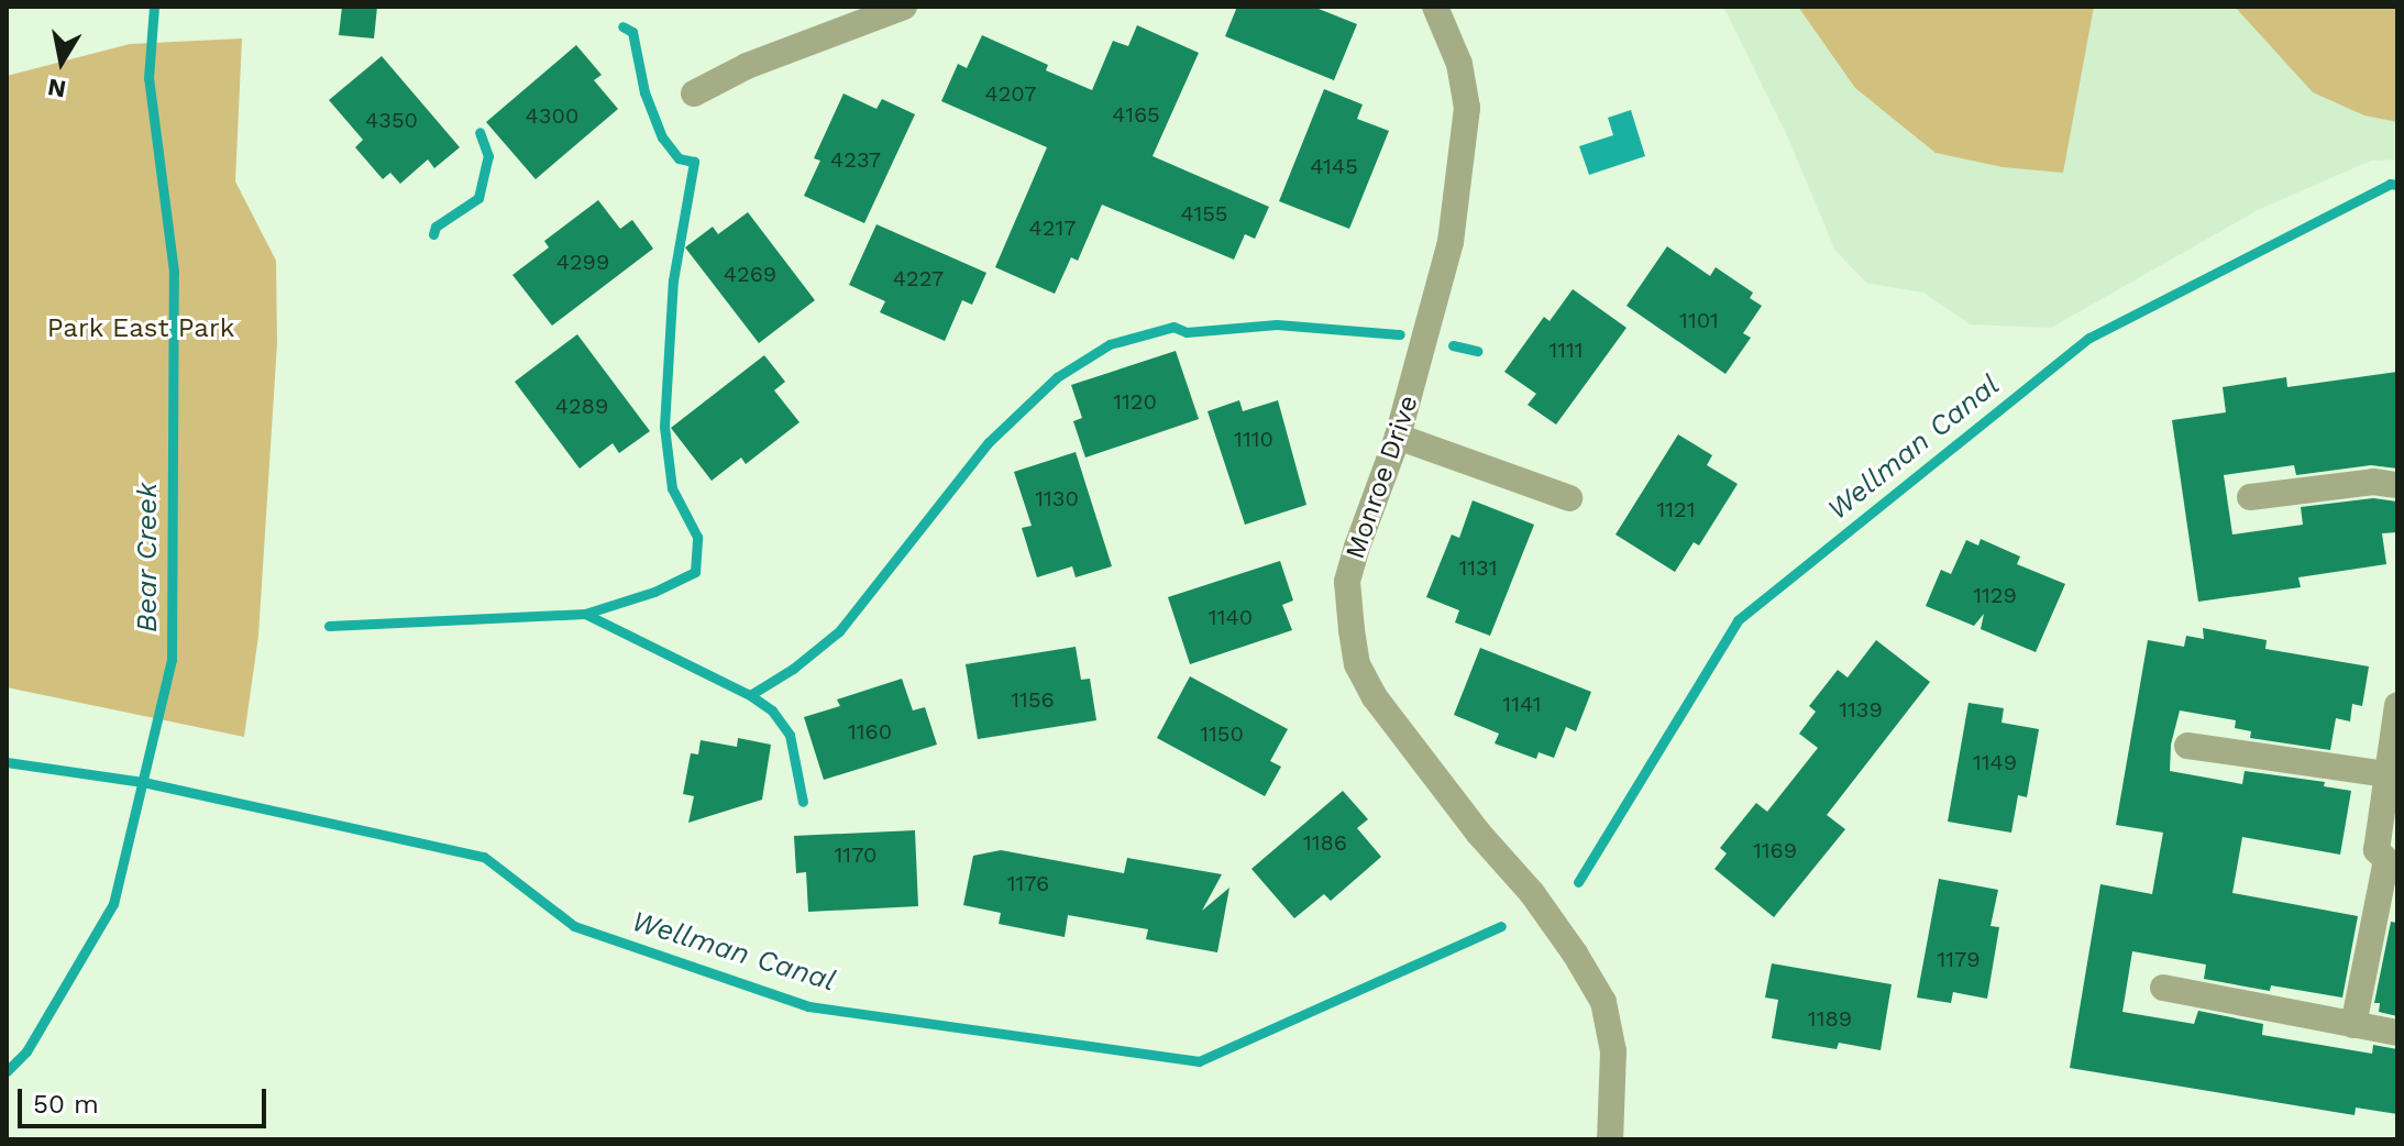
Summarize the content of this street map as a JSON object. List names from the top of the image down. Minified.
{"streets":{"street":["Monroe Drive"]},"water":["Wellman Canal","Bear Creek"],"parks":["Park East Park"],"house_numbers":["4207","4165","4300","4350","4237","4145","4155","4217","4299","4269","4227","1101","1111","1120","4289","1110","1130","1121","1131","1129","1140","1156","1141","1139","1160","1150","1149","1186","1169","1170","1176","1179","1189"],"scale_bar":"50 m","north":"bottom"}
